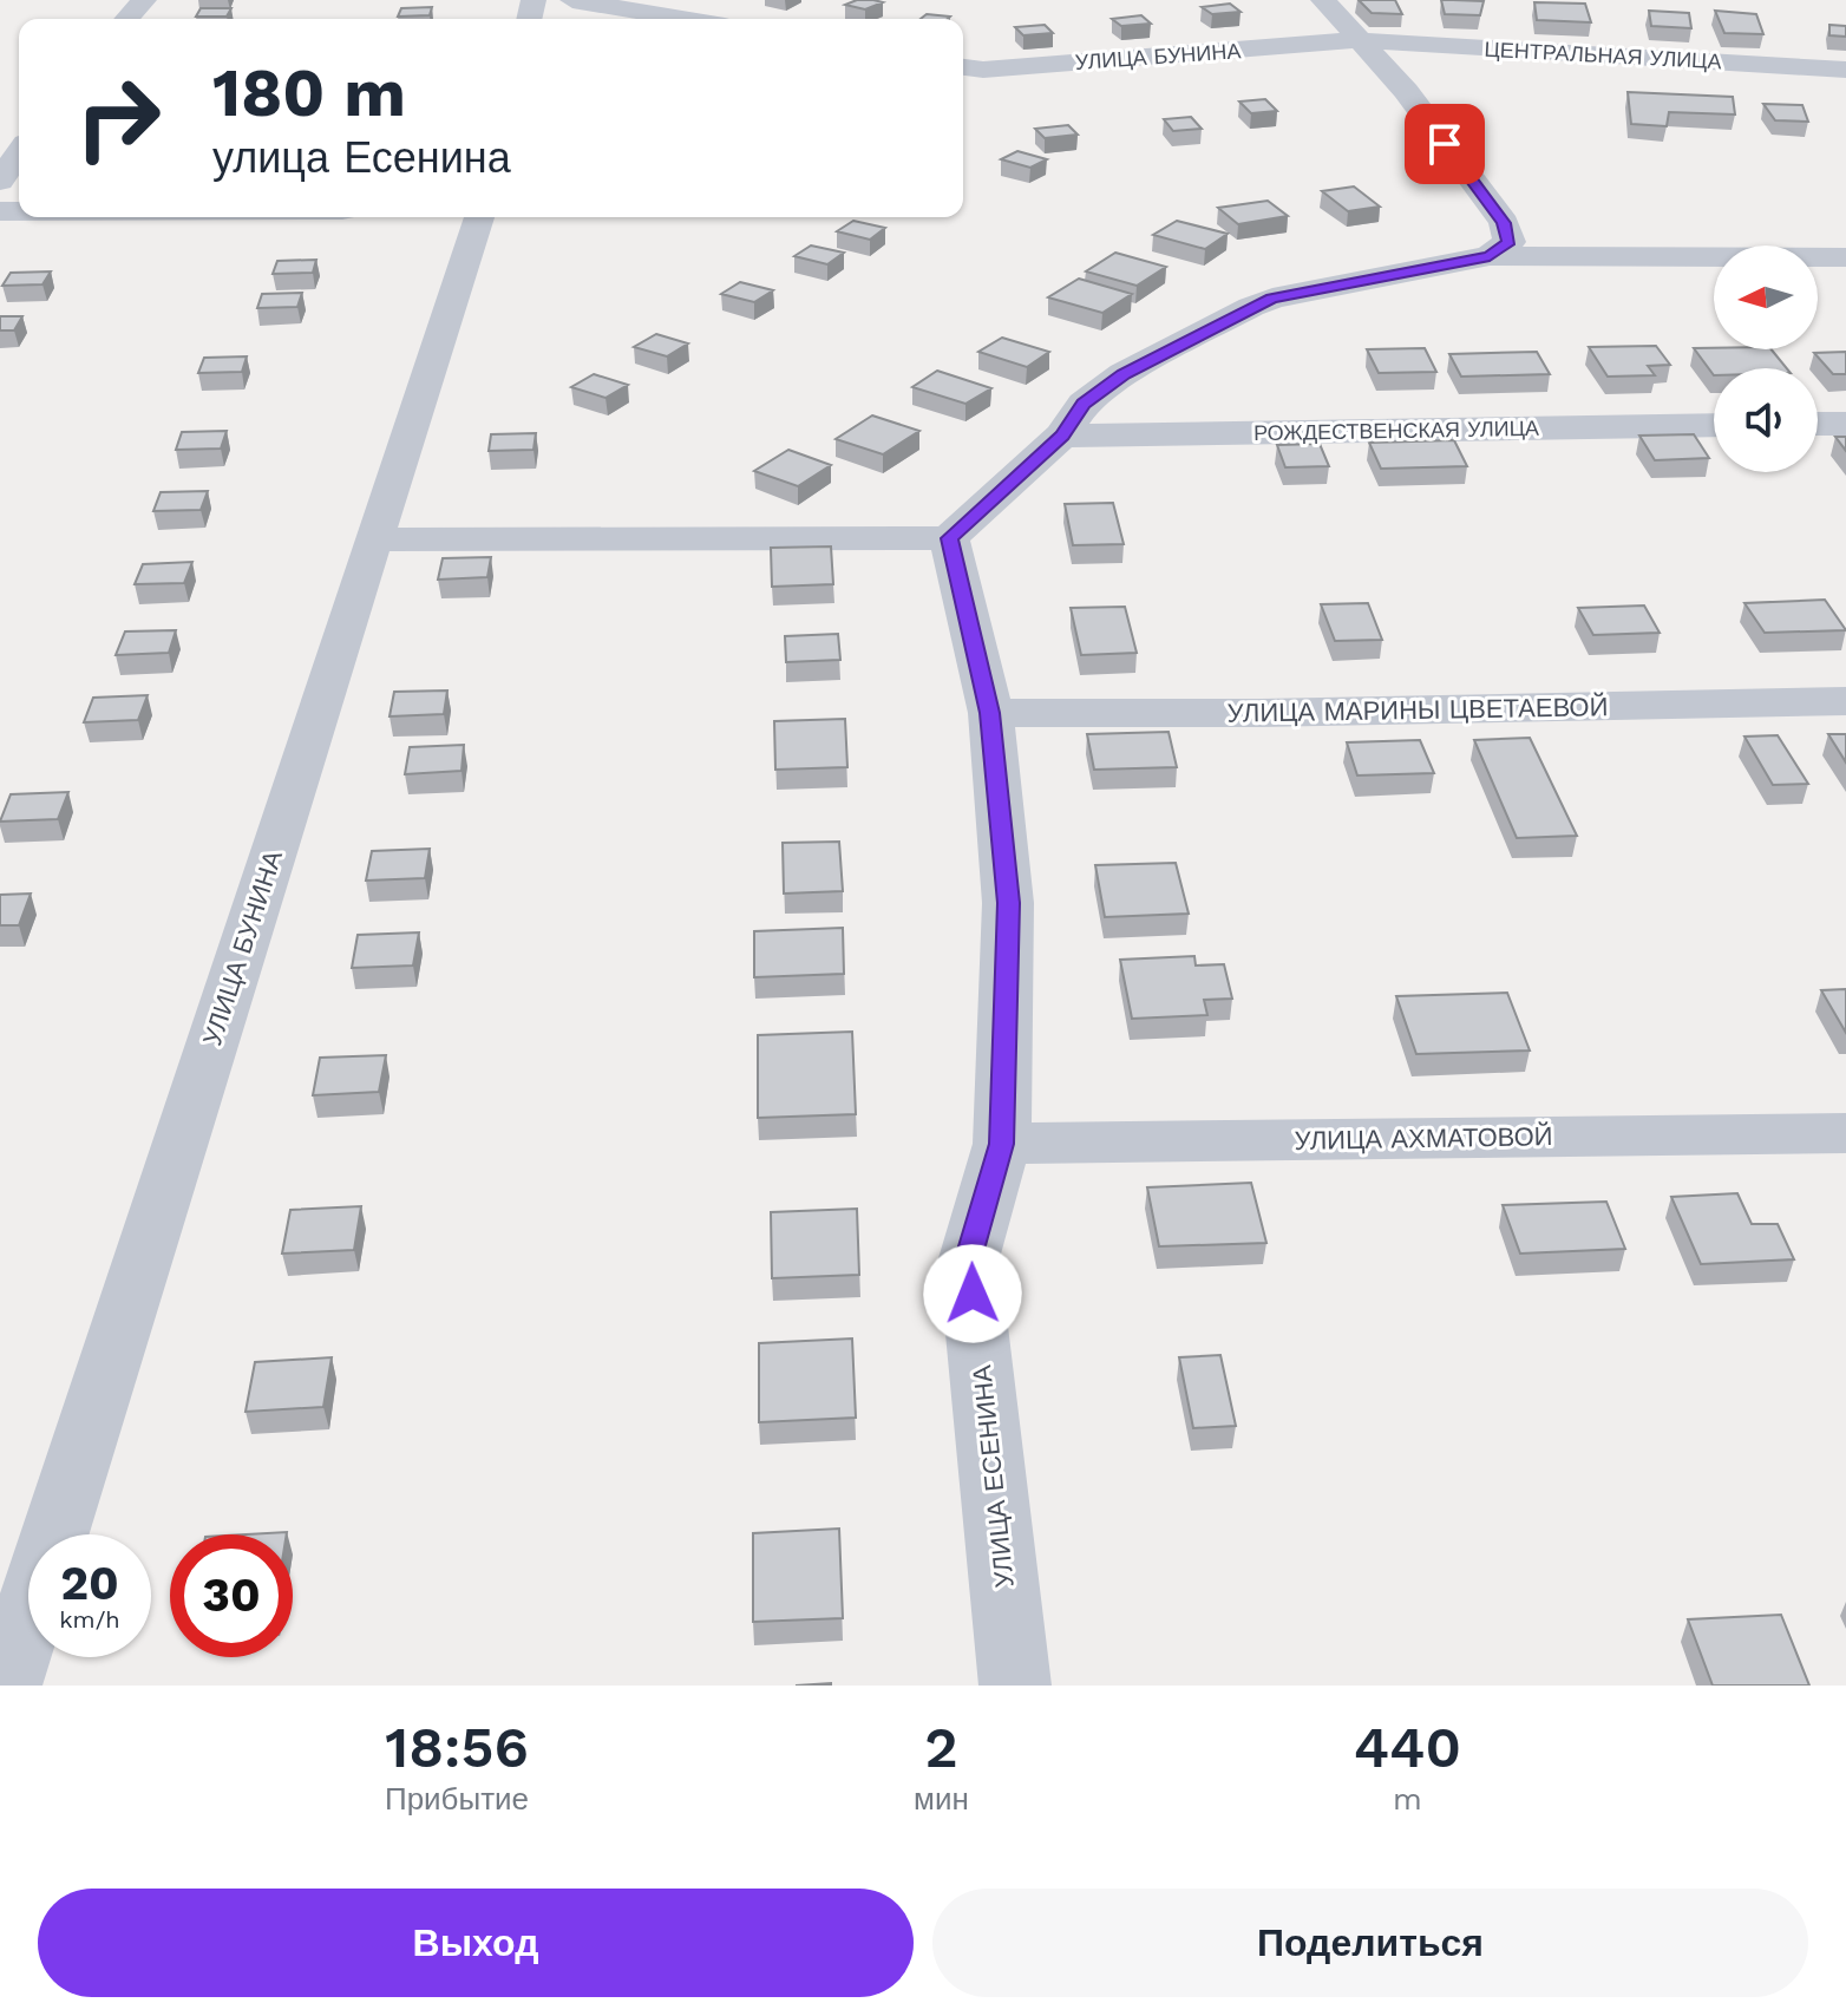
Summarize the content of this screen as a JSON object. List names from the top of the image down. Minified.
{"streets":{"street":["ЦЕНТРАЛЬНАЯ УЛИЦА","УЛИЦА БУНИНА","РОЖДЕСТВЕНСКАЯ УЛИЦА","УЛИЦА МАРИНЫ ЦВЕТАЕВОЙ","УЛИЦА АХМАТОВОЙ","УЛИЦА ЕСЕНИНА"]},"crossings":[["ЦЕНТРАЛЬНАЯ УЛИЦА","УЛИЦА БУНИНА"],["УЛИЦА МАРИНЫ ЦВЕТАЕВОЙ","УЛИЦА ЕСЕНИНА"],["УЛИЦА АХМАТОВОЙ","УЛИЦА ЕСЕНИНА"]],"north":"left","page":{"turn":["180 m","улица Есенина"],"speed":"20 km/h","limit":"30","eta":["18:56","Прибытие","2","мин","440","m"],"buttons":["Выход","Поделиться"]}}
